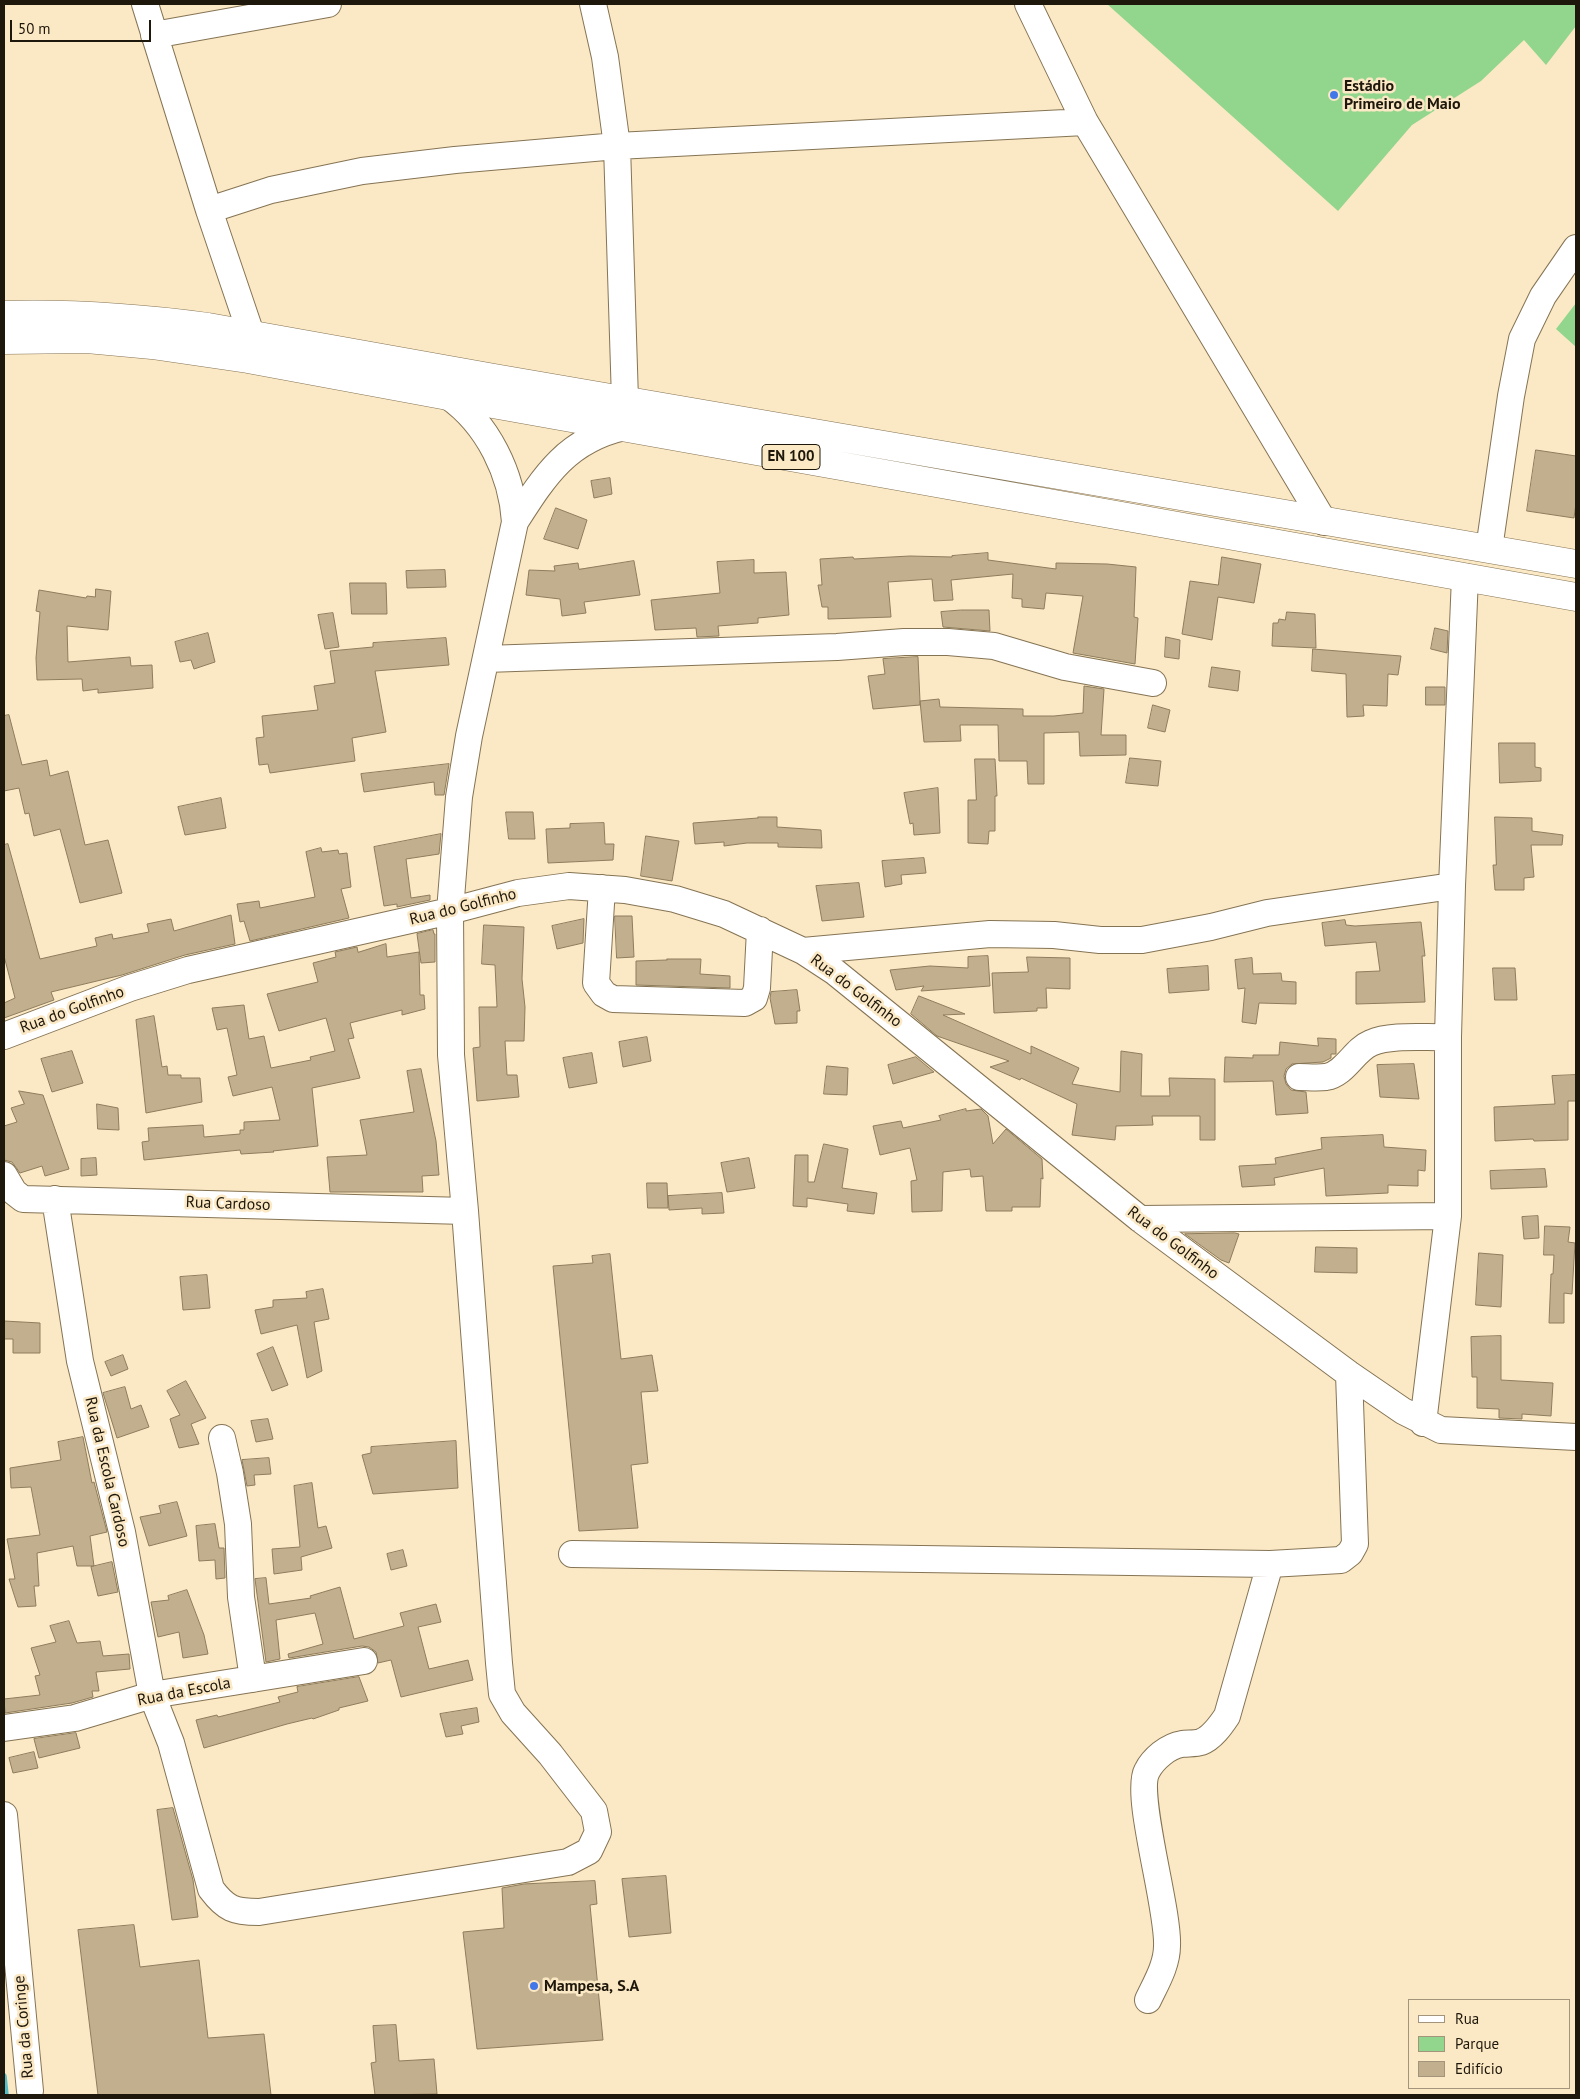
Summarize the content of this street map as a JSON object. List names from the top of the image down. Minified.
{"streets":{"main road":["EN 100"],"street":["Rua do Golfinho","Rua Cardoso","Rua da Escola Cardoso","Rua da Escola","Rua da Coringe"]},"crossings":[["Rua do Golfinho","Rua da Escola Cardoso"],["Rua Cardoso","Rua da Escola Cardoso"],["Rua da Escola Cardoso","Rua da Escola"]],"places":["Estádio Primeiro de Maio","Mampesa, S.A"],"legend":["Rua","Parque","Edifício"],"scale_bar":"50 m"}
